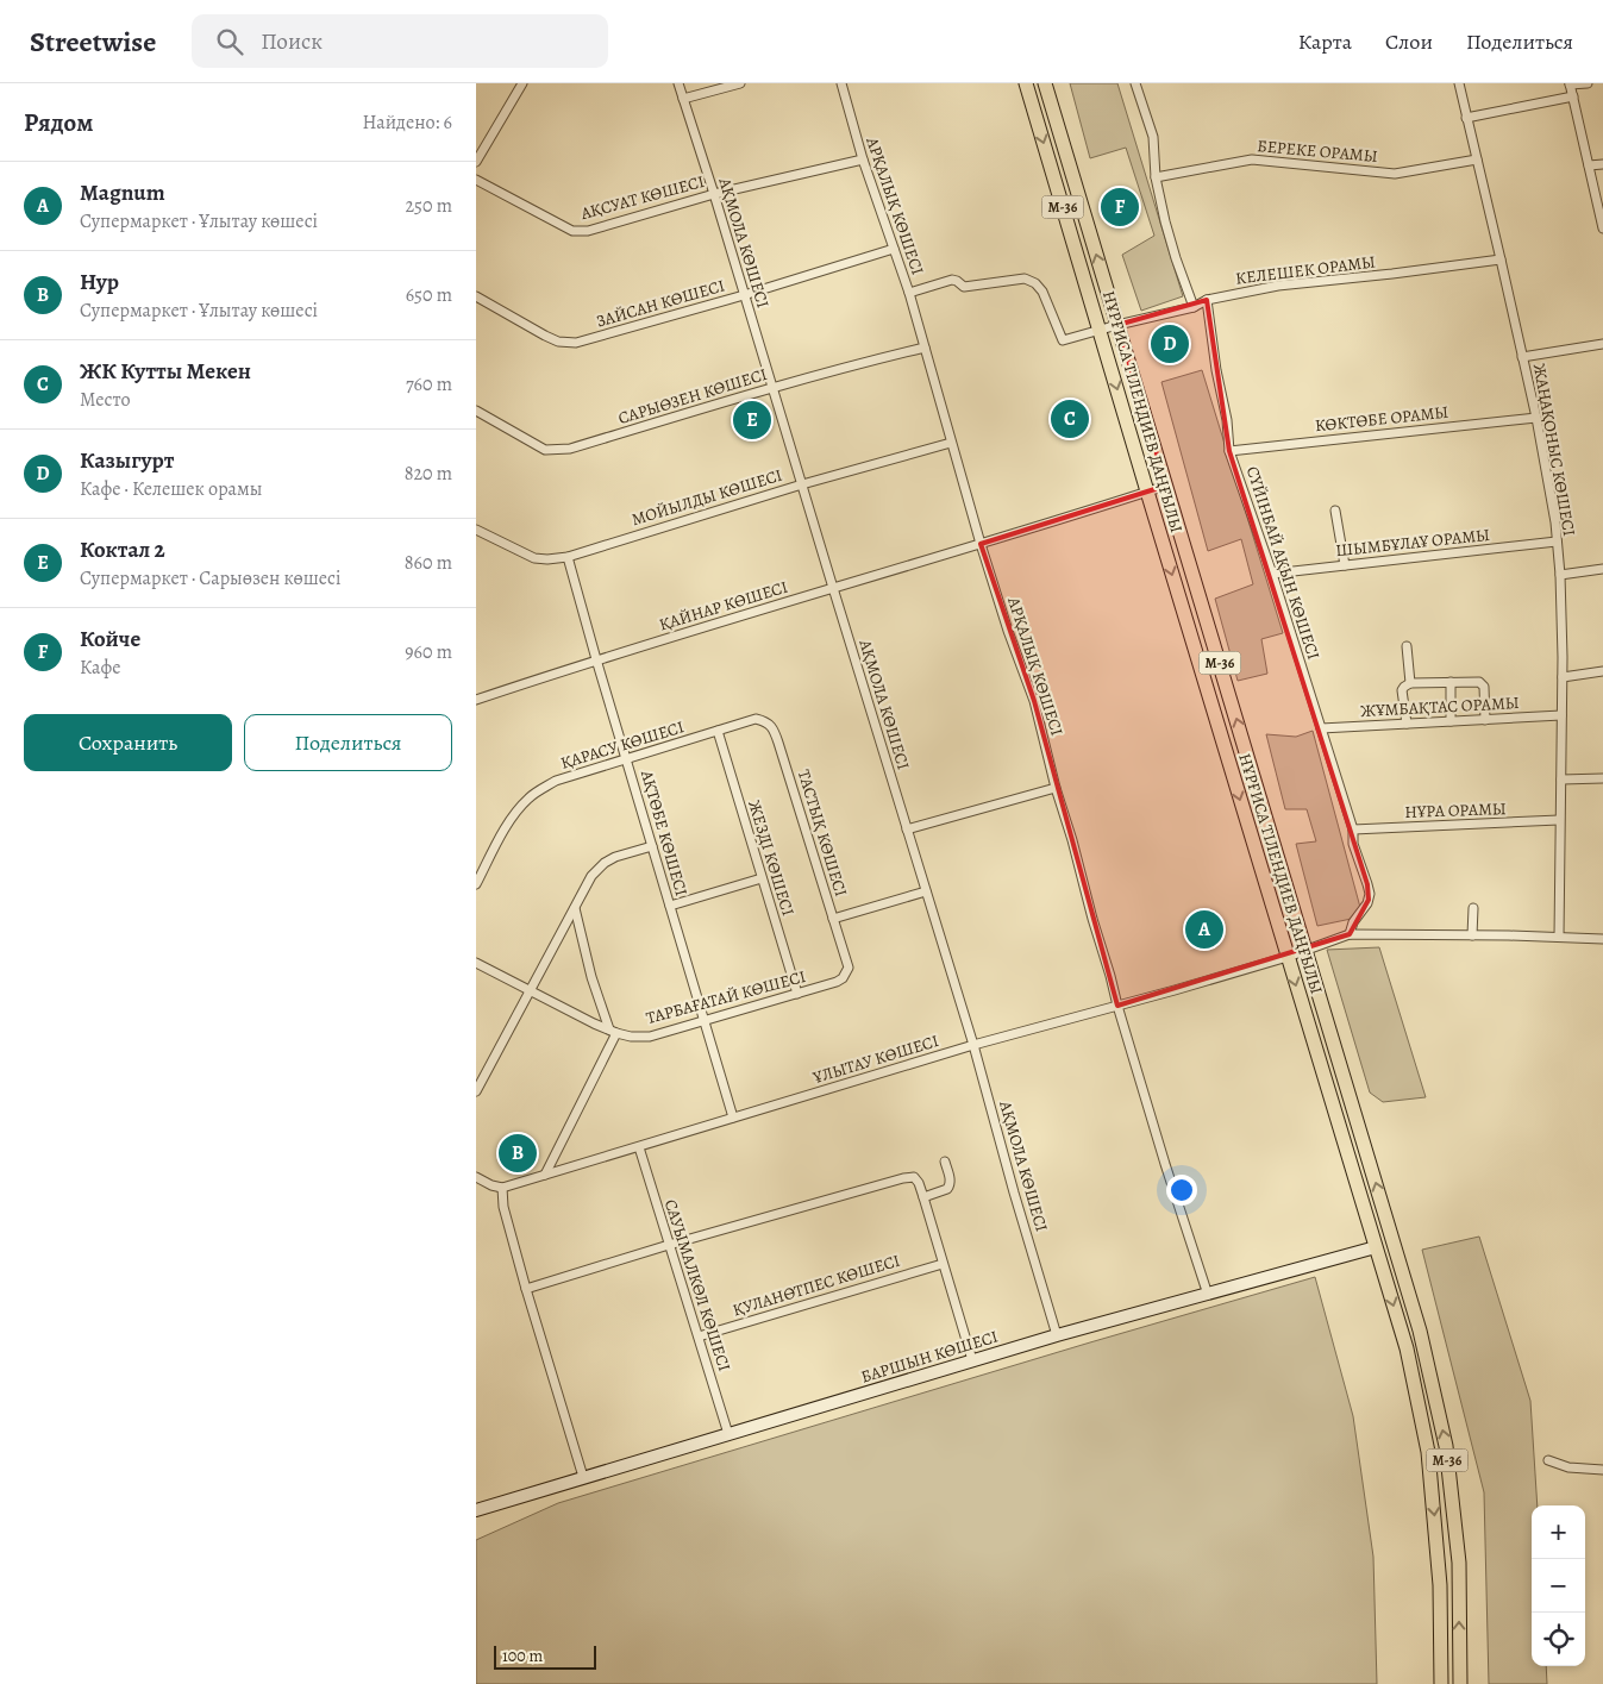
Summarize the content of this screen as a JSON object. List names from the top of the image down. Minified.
{"streets":{"main road":["M-36","НҰРҒИСА ТІЛЕНДИЕВ ДАҢҒЫЛЫ"],"street":["БЕРЕКЕ ОРАМЫ","АҚСУАТ КӨШЕСІ","АРҚАЛЫҚ КӨШЕСІ","АҚМОЛА КӨШЕСІ","КЕЛЕШЕК ОРАМЫ","ЗАЙСАН КӨШЕСІ","САРЫӨЗЕН КӨШЕСІ","КӨКТӨБЕ ОРАМЫ","ЖАҢАҚОНЫС КӨШЕСІ","МОЙЫЛДЫ КӨШЕСІ","ШЫМБҰЛАҰ ОРАМЫ","СҮЙІНБАЙ АҚЫН КӨШЕСІ","ҚАЙНАР КӨШЕСІ","ЖҰМБАҚТАС ОРАМЫ","ҚАРАСУ КӨШЕСІ","НҰРА ОРАМЫ","АҚТӨБЕ КӨШЕСІ","ТАСТЫҚ КӨШЕСІ","ЖЕЗДІ КӨШЕСІ","ТАРБАҒАТАЙ КӨШЕСІ","ҰЛЫТАУ КӨШЕСІ","САУЫМАЛКӨЛ КӨШЕСІ","ҚУЛАНӨТПЕС КӨШЕСІ","БАРШЫН КӨШЕСІ"]},"crossings":[["БЕРЕКЕ ОРАМЫ","ЖАҢАҚОНЫС КӨШЕСІ"],["АҚСУАТ КӨШЕСІ","АРҚАЛЫҚ КӨШЕСІ"],["АҚСУАТ КӨШЕСІ","АҚМОЛА КӨШЕСІ"],["АРҚАЛЫҚ КӨШЕСІ","ЗАЙСАН КӨШЕСІ"],["АРҚАЛЫҚ КӨШЕСІ","САРЫӨЗЕН КӨШЕСІ"],["АРҚАЛЫҚ КӨШЕСІ","МОЙЫЛДЫ КӨШЕСІ"],["АРҚАЛЫҚ КӨШЕСІ","ҚАЙНАР КӨШЕСІ"],["АРҚАЛЫҚ КӨШЕСІ","ҰЛЫТАУ КӨШЕСІ"],["АРҚАЛЫҚ КӨШЕСІ","БАРШЫН КӨШЕСІ"],["АҚМОЛА КӨШЕСІ","ЗАЙСАН КӨШЕСІ"],["АҚМОЛА КӨШЕСІ","САРЫӨЗЕН КӨШЕСІ"],["АҚМОЛА КӨШЕСІ","МОЙЫЛДЫ КӨШЕСІ"],["АҚМОЛА КӨШЕСІ","ҚАЙНАР КӨШЕСІ"],["АҚМОЛА КӨШЕСІ","ҰЛЫТАУ КӨШЕСІ"],["АҚМОЛА КӨШЕСІ","БАРШЫН КӨШЕСІ"],["КЕЛЕШЕК ОРАМЫ","НҰРҒИСА ТІЛЕНДИЕВ ДАҢҒЫЛЫ"],["КЕЛЕШЕК ОРАМЫ","ЖАҢАҚОНЫС КӨШЕСІ"],["КЕЛЕШЕК ОРАМЫ","СҮЙІНБАЙ АҚЫН КӨШЕСІ"],["НҰРҒИСА ТІЛЕНДИЕВ ДАҢҒЫЛЫ","ҚАЙНАР КӨШЕСІ"],["НҰРҒИСА ТІЛЕНДИЕВ ДАҢҒЫЛЫ","ҰЛЫТАУ КӨШЕСІ"],["НҰРҒИСА ТІЛЕНДИЕВ ДАҢҒЫЛЫ","БАРШЫН КӨШЕСІ"],["КӨКТӨБЕ ОРАМЫ","ЖАҢАҚОНЫС КӨШЕСІ"],["КӨКТӨБЕ ОРАМЫ","СҮЙІНБАЙ АҚЫН КӨШЕСІ"],["ЖАҢАҚОНЫС КӨШЕСІ","ШЫМБҰЛАҰ ОРАМЫ"],["ЖАҢАҚОНЫС КӨШЕСІ","ЖҰМБАҚТАС ОРАМЫ"],["ЖАҢАҚОНЫС КӨШЕСІ","НҰРА ОРАМЫ"],["ЖАҢАҚОНЫС КӨШЕСІ","ҰЛЫТАУ КӨШЕСІ"],["МОЙЫЛДЫ КӨШЕСІ","АҚТӨБЕ КӨШЕСІ"],["ШЫМБҰЛАҰ ОРАМЫ","СҮЙІНБАЙ АҚЫН КӨШЕСІ"],["СҮЙІНБАЙ АҚЫН КӨШЕСІ","ЖҰМБАҚТАС ОРАМЫ"],["СҮЙІНБАЙ АҚЫН КӨШЕСІ","НҰРА ОРАМЫ"],["СҮЙІНБАЙ АҚЫН КӨШЕСІ","ҰЛЫТАУ КӨШЕСІ"],["ҚАЙНАР КӨШЕСІ","АҚТӨБЕ КӨШЕСІ"],["ҚАРАСУ КӨШЕСІ","АҚТӨБЕ КӨШЕСІ"],["ҚАРАСУ КӨШЕСІ","ТАСТЫҚ КӨШЕСІ"],["ҚАРАСУ КӨШЕСІ","ЖЕЗДІ КӨШЕСІ"],["АҚТӨБЕ КӨШЕСІ","ТАРБАҒАТАЙ КӨШЕСІ"],["АҚТӨБЕ КӨШЕСІ","ҰЛЫТАУ КӨШЕСІ"],["ТАСТЫҚ КӨШЕСІ","ТАРБАҒАТАЙ КӨШЕСІ"],["ЖЕЗДІ КӨШЕСІ","ТАРБАҒАТАЙ КӨШЕСІ"],["ҰЛЫТАУ КӨШЕСІ","САУЫМАЛКӨЛ КӨШЕСІ"],["САУЫМАЛКӨЛ КӨШЕСІ","ҚУЛАНӨТПЕС КӨШЕСІ"],["САУЫМАЛКӨЛ КӨШЕСІ","БАРШЫН КӨШЕСІ"]],"scale_bar":"100 m","page":{"header":"Streetwise","search":"Поиск","nav":["Карта","Слои","Поделиться"],"heading":["Рядом","Найдено: 6"],"list":[{"mark":"A","name":"Magnum","note":"Супермаркет · Ұлытау көшесі","value":"250 m"},{"mark":"B","name":"Нур","note":"Супермаркет · Ұлытау көшесі","value":"650 m"},{"mark":"C","name":"ЖК Кутты Мекен","note":"Место","value":"760 m"},{"mark":"D","name":"Казыгурт","note":"Кафе · Келешек орамы","value":"820 m"},{"mark":"E","name":"Коктал 2","note":"Супермаркет · Сарыөзен көшесі","value":"860 m"},{"mark":"F","name":"Койче","note":"Кафе","value":"960 m"}],"pins":["F","D","C","E","A","B"],"buttons":["Сохранить","Поделиться"],"map_buttons":["+","−"],"scale":"100 m"}}
